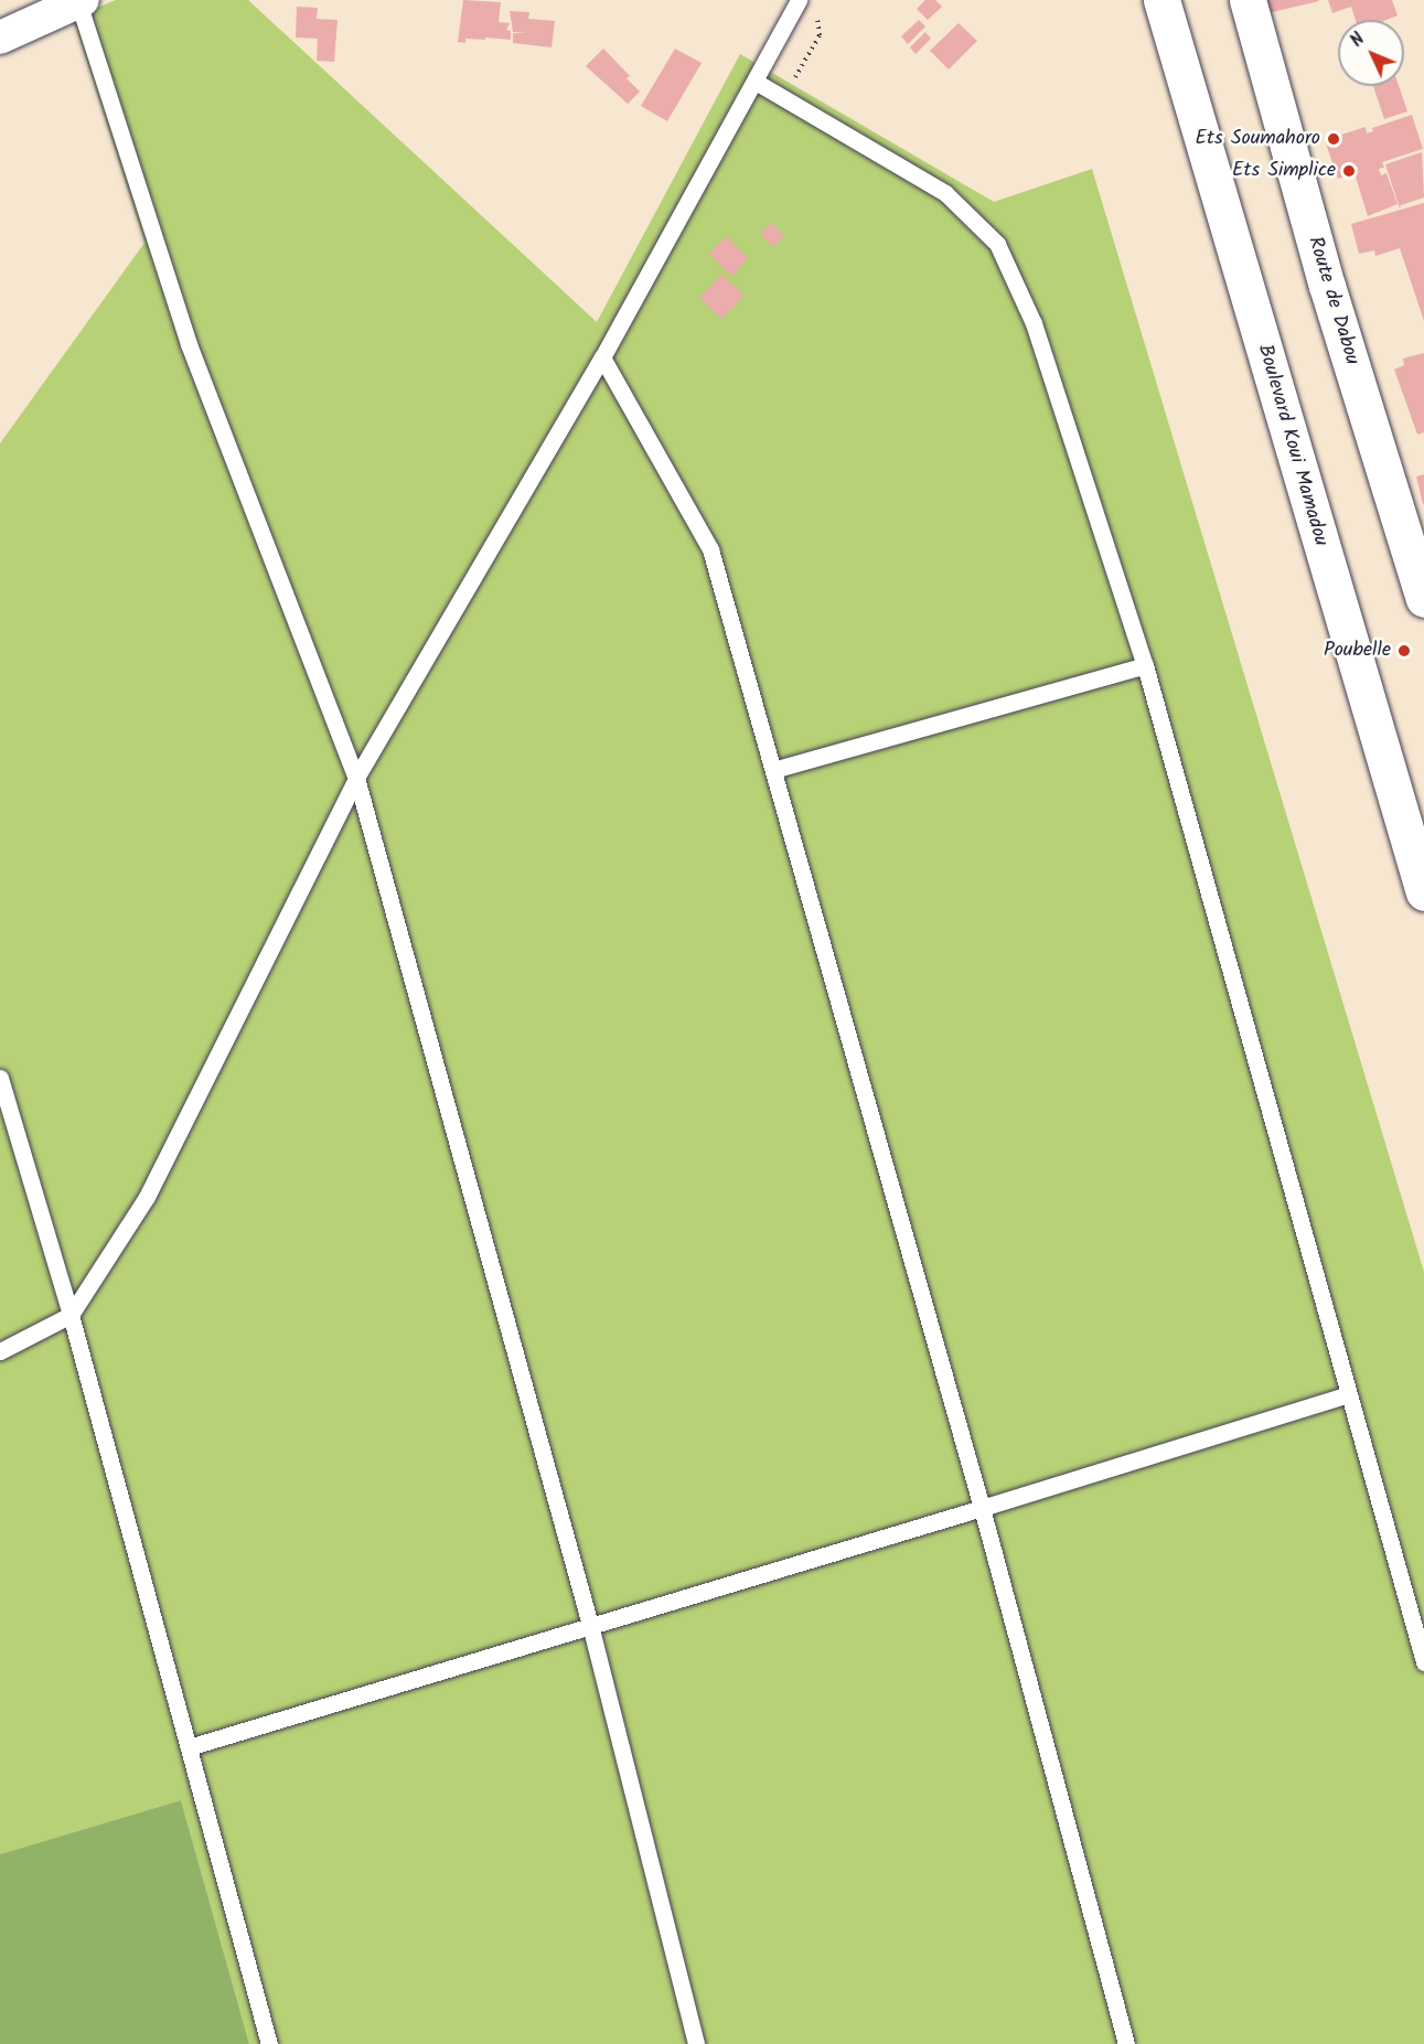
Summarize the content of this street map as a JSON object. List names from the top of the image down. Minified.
{"streets":{"main road":["Route de Dabou","Boulevard Koui Mamadou"]},"places":["Ets Soumahoro","Ets Simplice","Poubelle"],"north":"top left"}
